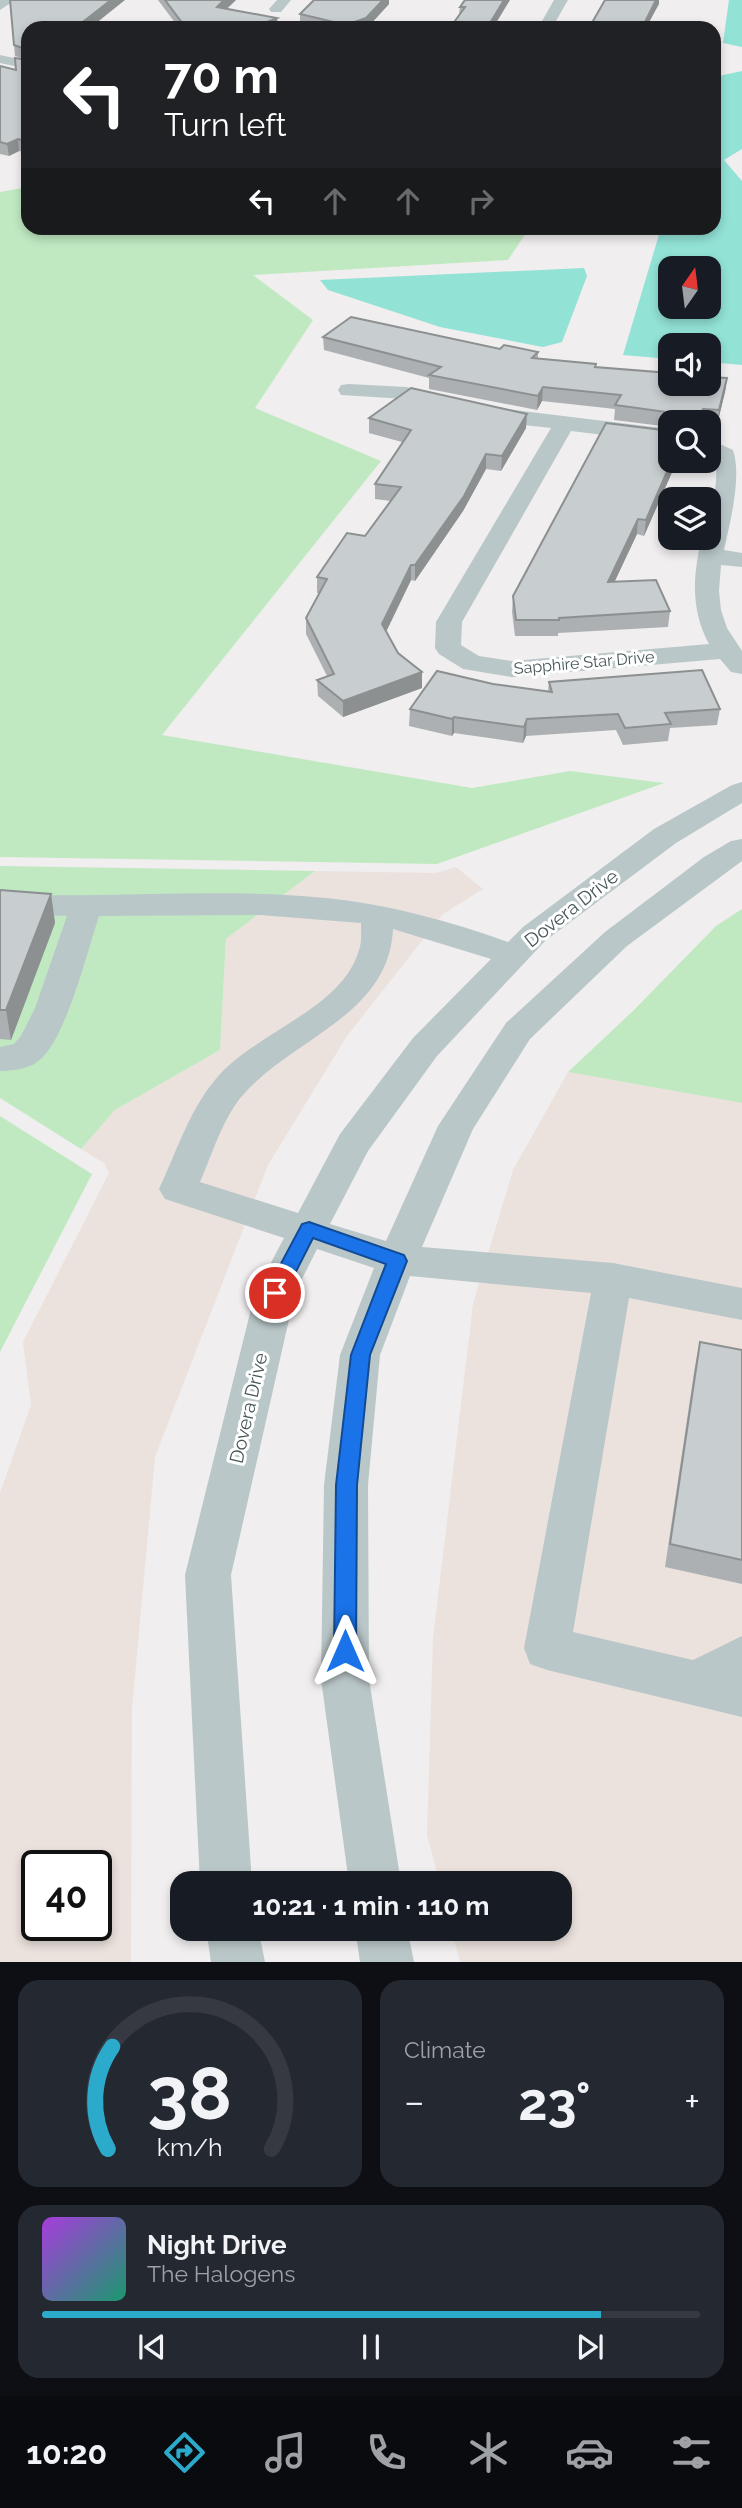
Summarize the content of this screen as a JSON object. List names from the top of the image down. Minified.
{"streets":{"street":["Sapphire Star Drive","Dovera Drive"]},"north":"top","page":{"turn":["70 m","Turn left"],"limit":"40","trip":"10:21 · 1 min · 110 m","tile":"Climate","heat":["−","23°","+"],"song":["Night Drive","The Halogens"],"tabs":"10:20","gauge":["38","km/h"]}}
